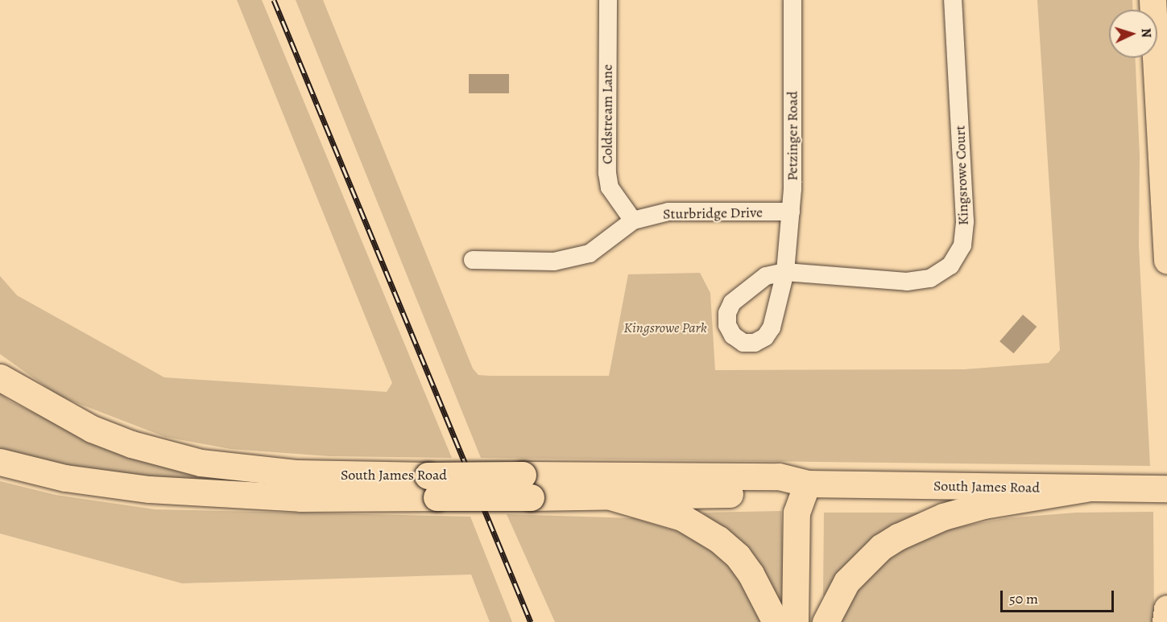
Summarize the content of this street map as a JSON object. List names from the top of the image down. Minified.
{"streets":{"main road":["South James Road"],"street":["Coldstream Lane","Petzinger Road","Kingsrowe Court","Sturbridge Drive"]},"crossings":[["Coldstream Lane","Sturbridge Drive"],["Petzinger Road","Kingsrowe Court"],["Petzinger Road","Sturbridge Drive"]],"parks":["Kingsrowe Park"],"scale_bar":"50 m","north":"right"}
